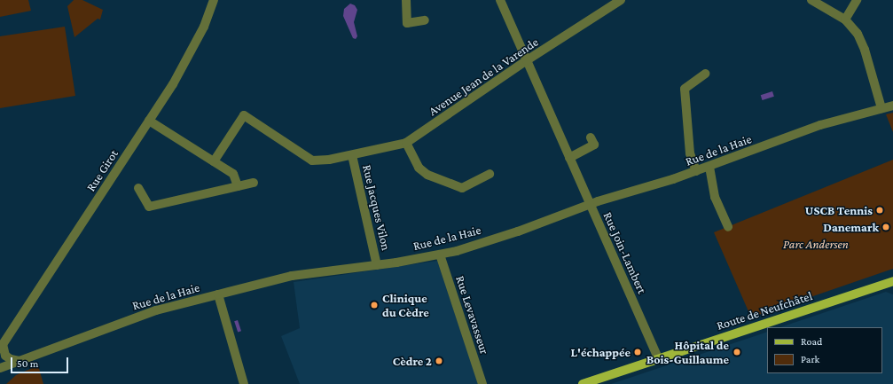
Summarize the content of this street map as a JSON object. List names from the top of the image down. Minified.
{"streets":{"main road":["Route de Neufchâtel"],"street":["Avenue Jean de la Varende","Rue de la Haie","Rue Girot","Rue Jacques Vilon","Rue Join-Lambert","Rue Levavasseur"]},"crossings":[["Avenue Jean de la Varende","Rue Jacques Vilon"],["Avenue Jean de la Varende","Rue Join-Lambert"],["Rue de la Haie","Rue Jacques Vilon"],["Rue de la Haie","Rue Join-Lambert"],["Rue de la Haie","Rue Levavasseur"],["Rue Join-Lambert","Route de Neufchâtel"]],"parks":["Parc Andersen"],"places":["USCB Tennis","Danemark","Clinique du Cèdre","L'échappée","Hôpital de Bois-Guillaume","Cèdre 2"],"legend":["Road","Park"],"scale_bar":"50 m"}
